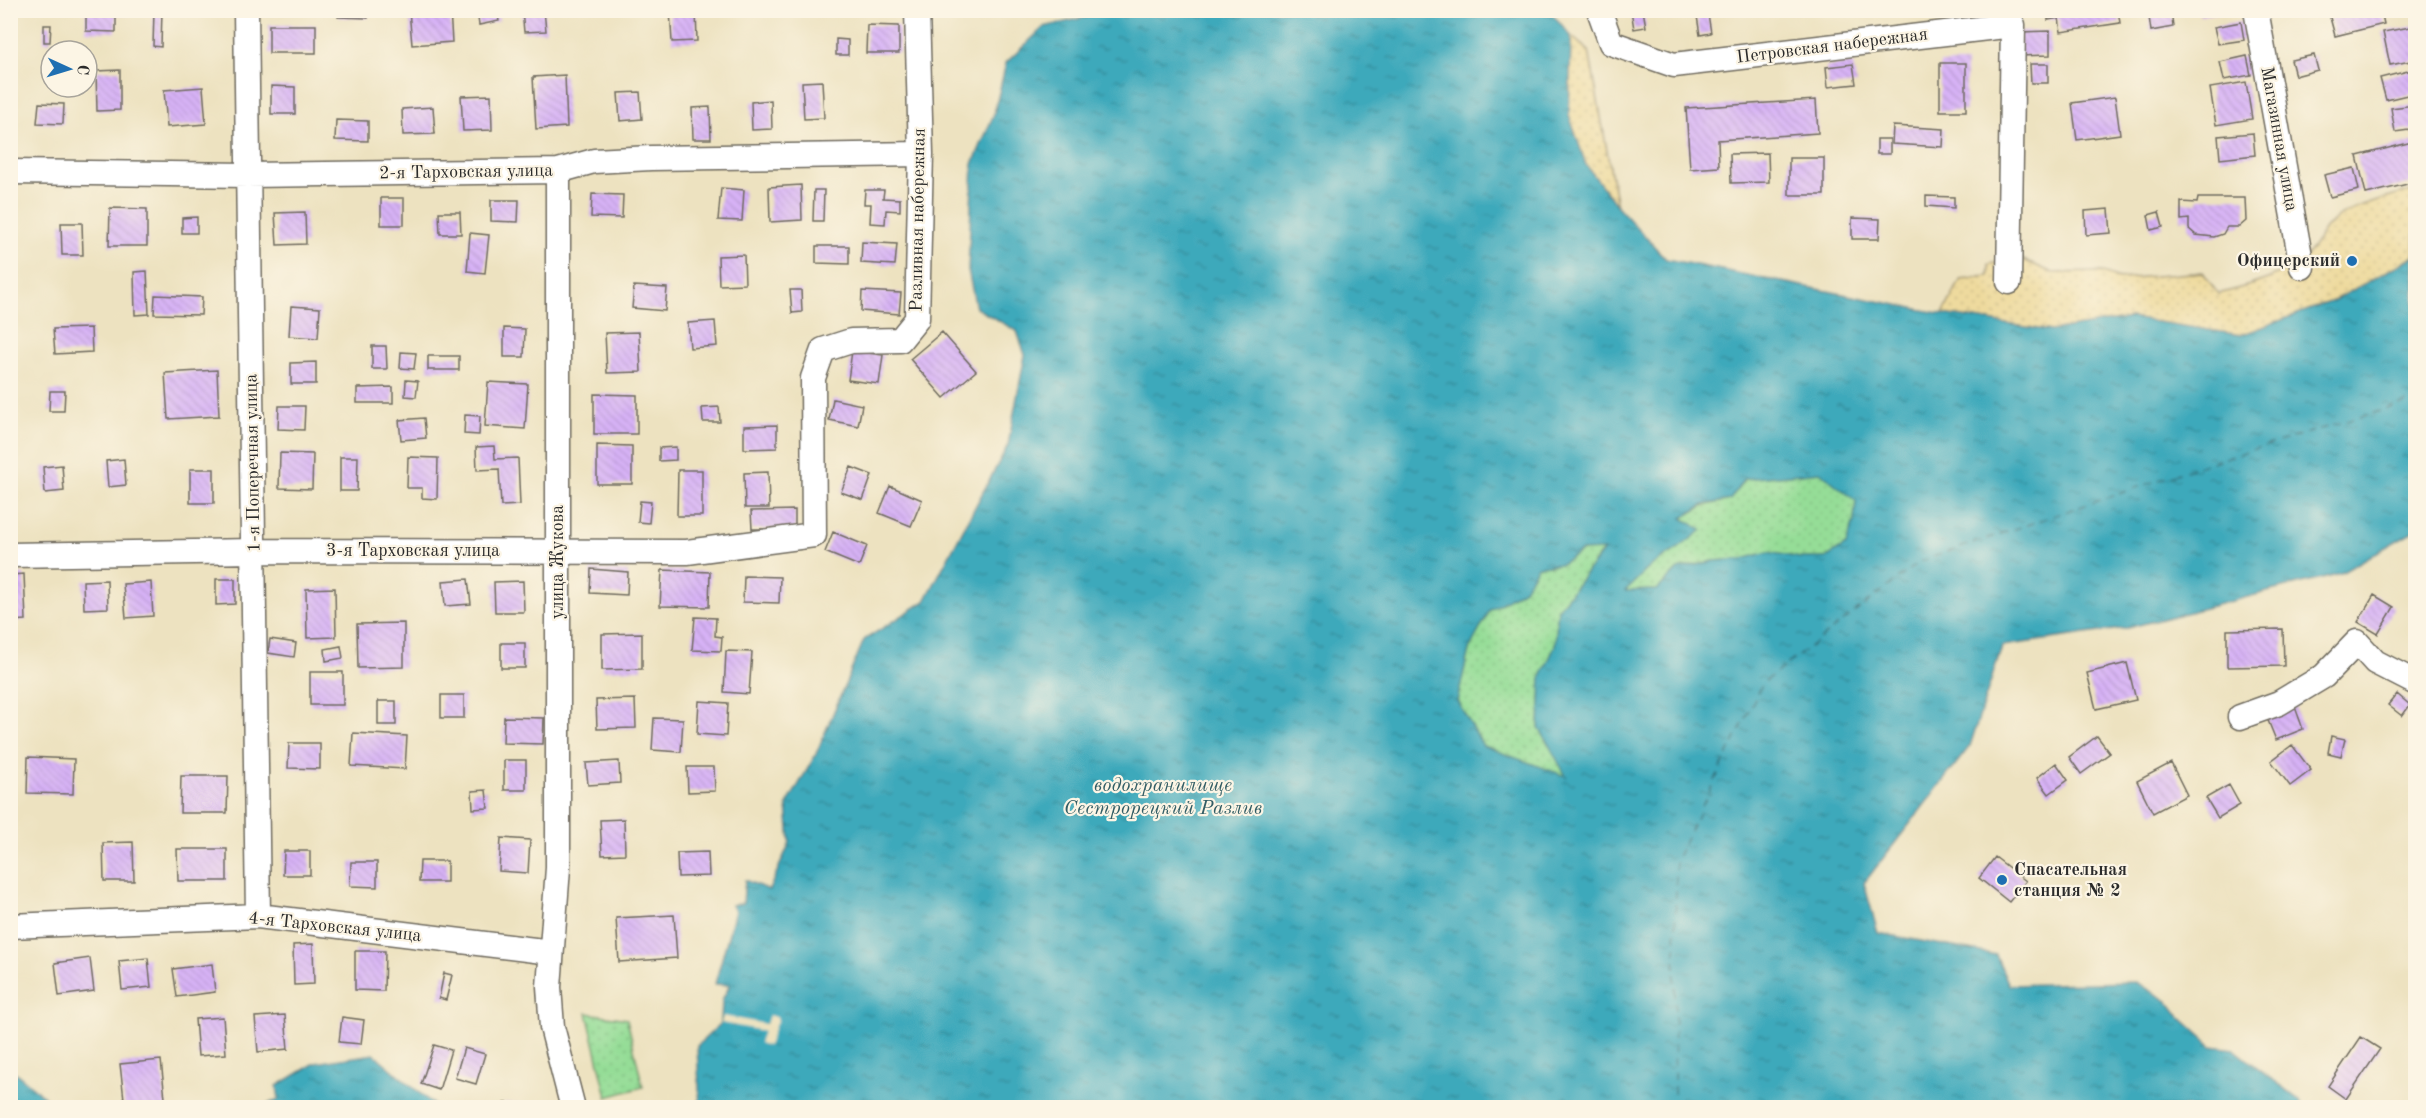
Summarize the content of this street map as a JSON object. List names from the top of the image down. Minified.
{"streets":{"street":["Петровская набережная","Магазинная улица","2-я Тарховская улица","Разливная набережная","1-я Поперечная улица","3-я Тарховская улица","улица Жукова","4-я Тарховская улица"]},"crossings":[["2-я Тарховская улица","Разливная набережная"],["2-я Тарховская улица","1-я Поперечная улица"],["2-я Тарховская улица","улица Жукова"],["Разливная набережная","3-я Тарховская улица"],["1-я Поперечная улица","3-я Тарховская улица"],["1-я Поперечная улица","4-я Тарховская улица"],["3-я Тарховская улица","улица Жукова"],["улица Жукова","4-я Тарховская улица"]],"water":["водохранилище Сестрорецкий Разлив"],"places":["Офицерский","Спасательная станция № 2"],"north":"right"}
